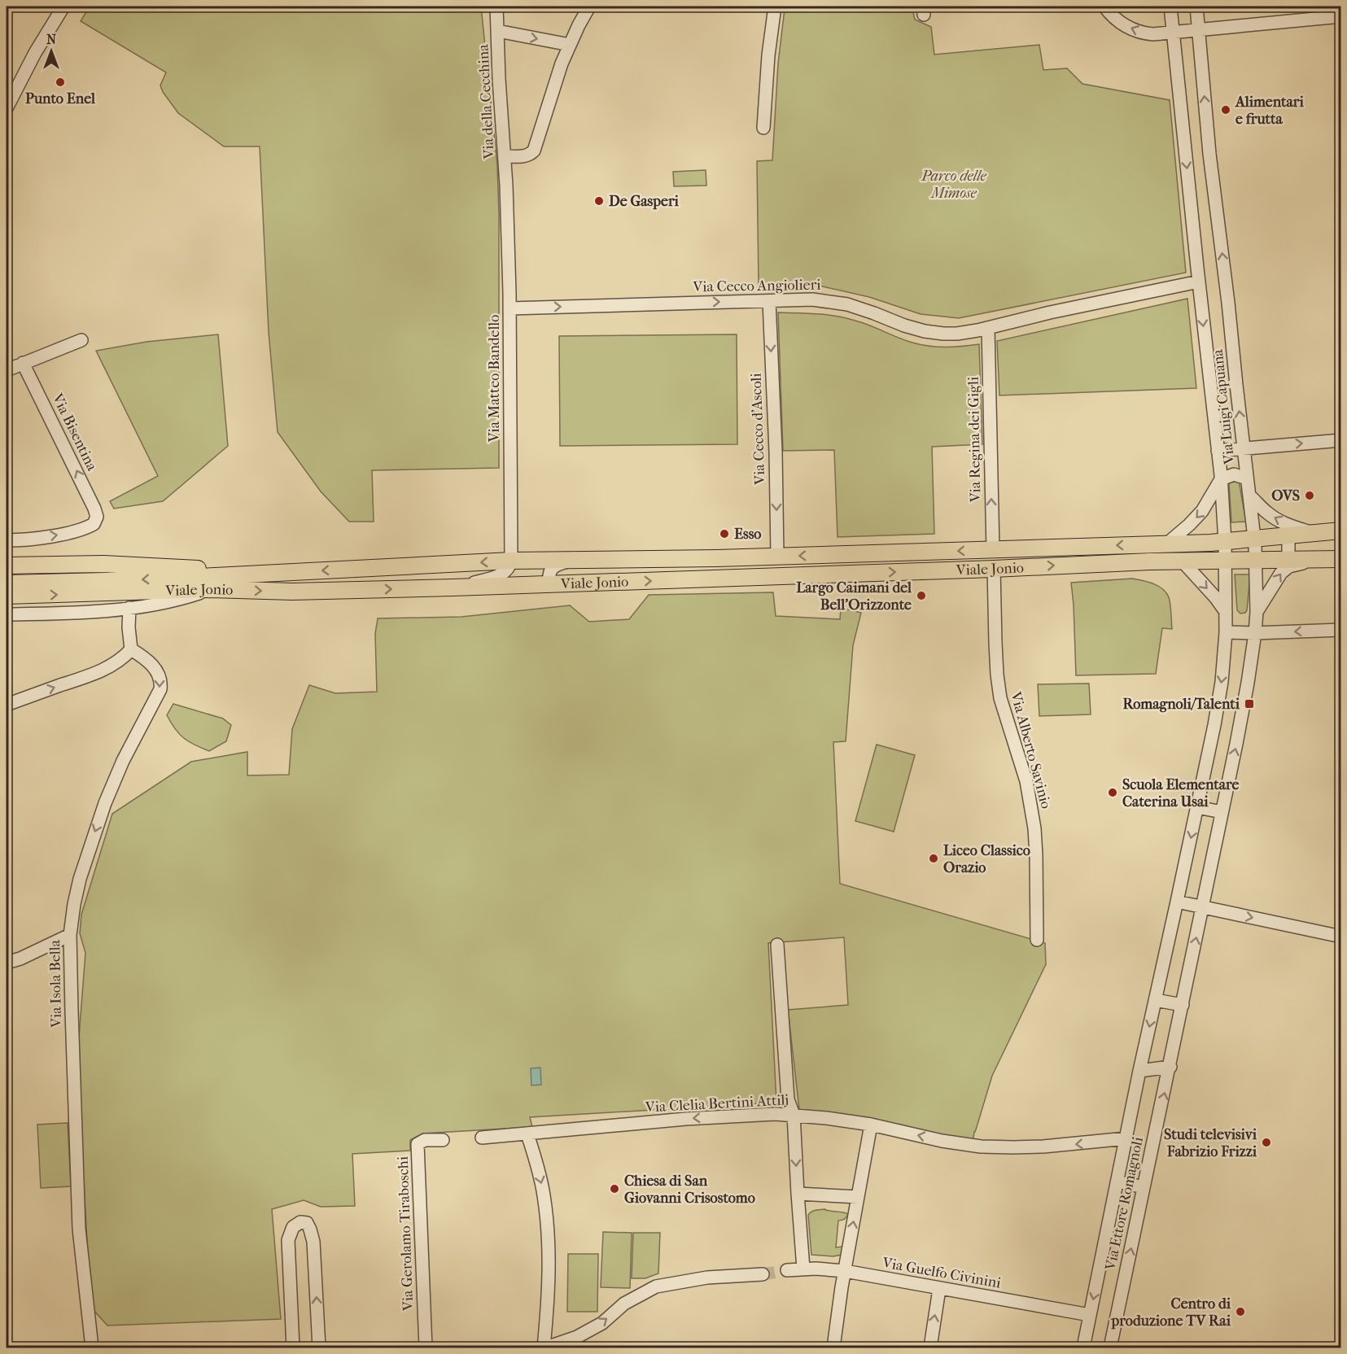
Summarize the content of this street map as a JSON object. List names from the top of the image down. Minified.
{"streets":{"main road":["Viale Jonio"],"street":["Via della Cecchina","Via Cecco Angiolieri","Via Matteo Bandello","Via Luigi Capuana","Via Cecco d'Ascoli","Via Bisentina","Via Regina dei Gigli","Via Alberto Savinio","Via Isola Bella","Via Clelia Bertini Attilj","Via Ettore Romagnoli","Via Gerolamo Tiraboschi","Via Guelfo Civinini"]},"crossings":[["Via della Cecchina","Via Matteo Bandello"],["Via Cecco Angiolieri","Via Matteo Bandello"],["Via Cecco Angiolieri","Via Luigi Capuana"],["Via Cecco Angiolieri","Via Cecco d'Ascoli"],["Via Cecco Angiolieri","Via Regina dei Gigli"],["Via Matteo Bandello","Viale Jonio"],["Via Luigi Capuana","Via Ettore Romagnoli"],["Via Cecco d'Ascoli","Viale Jonio"],["Via Regina dei Gigli","Viale Jonio"],["Viale Jonio","Via Alberto Savinio"],["Viale Jonio","Via Ettore Romagnoli"],["Via Clelia Bertini Attilj","Via Ettore Romagnoli"],["Via Ettore Romagnoli","Via Guelfo Civinini"]],"one_way":["Via Cecco Angiolieri","Via Cecco d'Ascoli","Via Regina dei Gigli","Via Isola Bella","Via Clelia Bertini Attilj"],"parks":["Parco delle Mimose"],"places":{"other":["Punto Enel","Alimentari e frutta","De Gasperi","OVS","Esso","Largo Caimani del Bell'Orizzonte","Scuola Elementare Caterina Usai","Liceo Classico Orazio","Studi televisivi Fabrizio Frizzi","Chiesa di San Giovanni Crisostomo","Centro di produzione TV Rai"],"transit":["Romagnoli/Talenti"]},"north":"top"}
